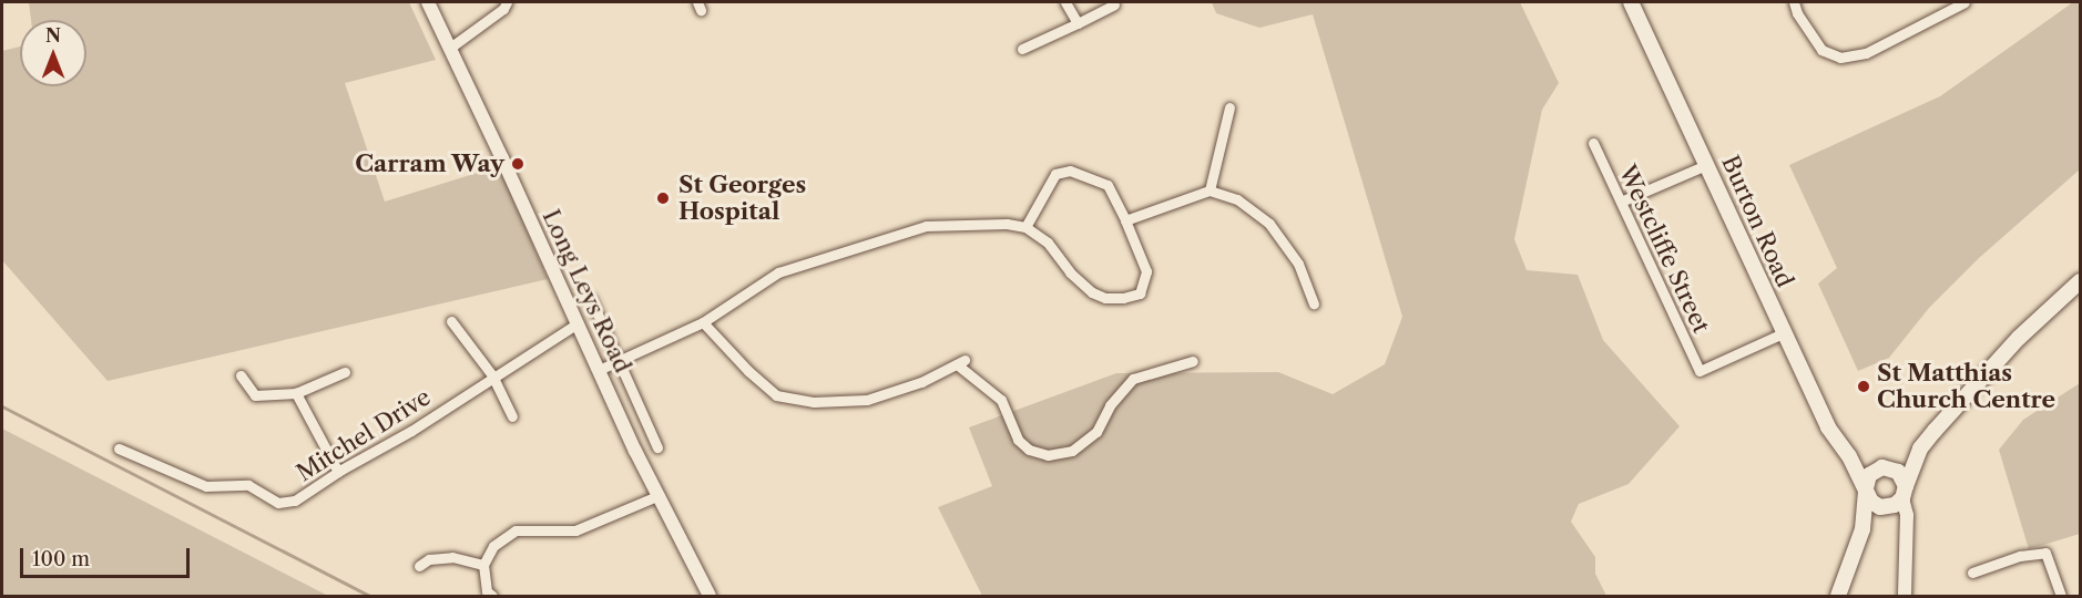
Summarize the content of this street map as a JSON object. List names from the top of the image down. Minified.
{"streets":{"main road":["Burton Road"],"street":["Westcliffe Street","Long Leys Road","Mitchel Drive"]},"crossings":[["Burton Road","Westcliffe Street"],["Long Leys Road","Mitchel Drive"]],"places":["Carram Way","St Georges Hospital","St Matthias Church Centre"],"scale_bar":"100 m","north":"top"}
